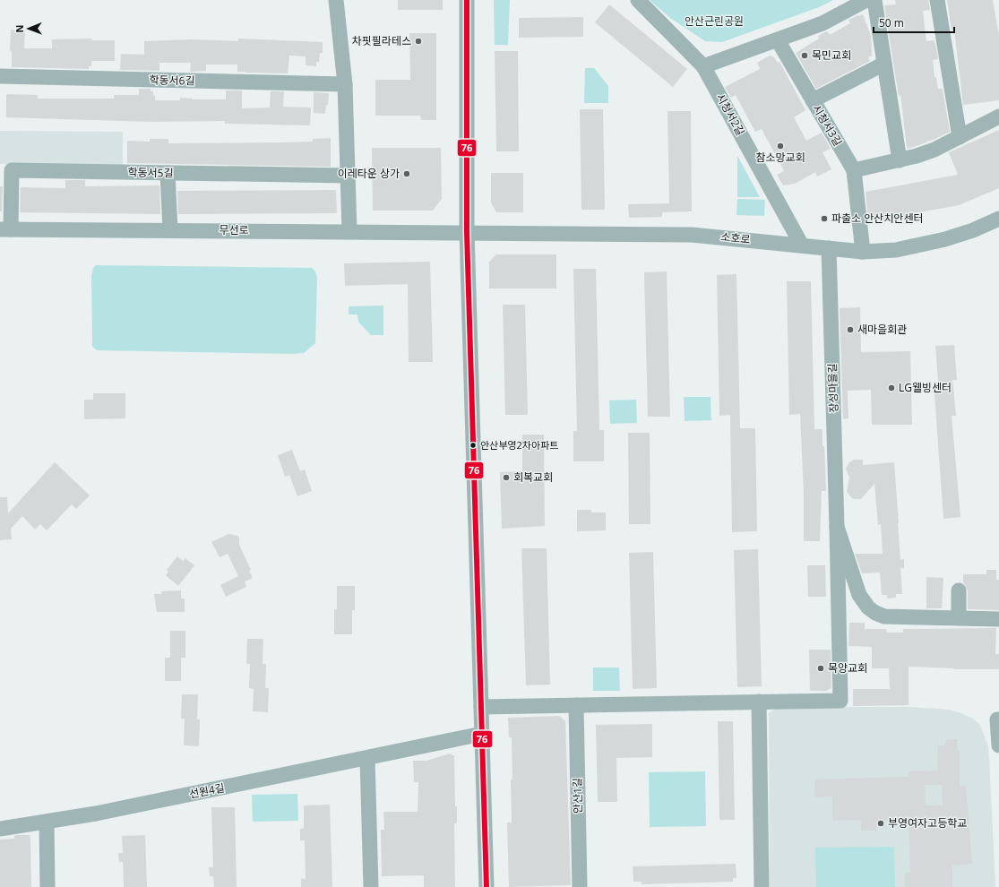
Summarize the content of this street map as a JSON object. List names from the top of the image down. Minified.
{"streets":{"street":["학동서6길","시청서2길","시청서3길","학동서5길","무선로","소호로","장성마을길","선원4길","안산1길"]},"crossings":[["시청서2길","소호로"],["학동서5길","무선로"],["무선로","소호로"],["소호로","장성마을길"]],"parks":["안산근린공원"],"places":["차핏필라테스","목민교회","참소망교회","이레타운 상가","파출소 안산치안센터","새마을회관","LG웰빙센터","안산부영2차아파트","회복교회","목양교회","부영여자고등학교"],"lines":["transit line 76"],"scale_bar":"50 m","north":"left"}
